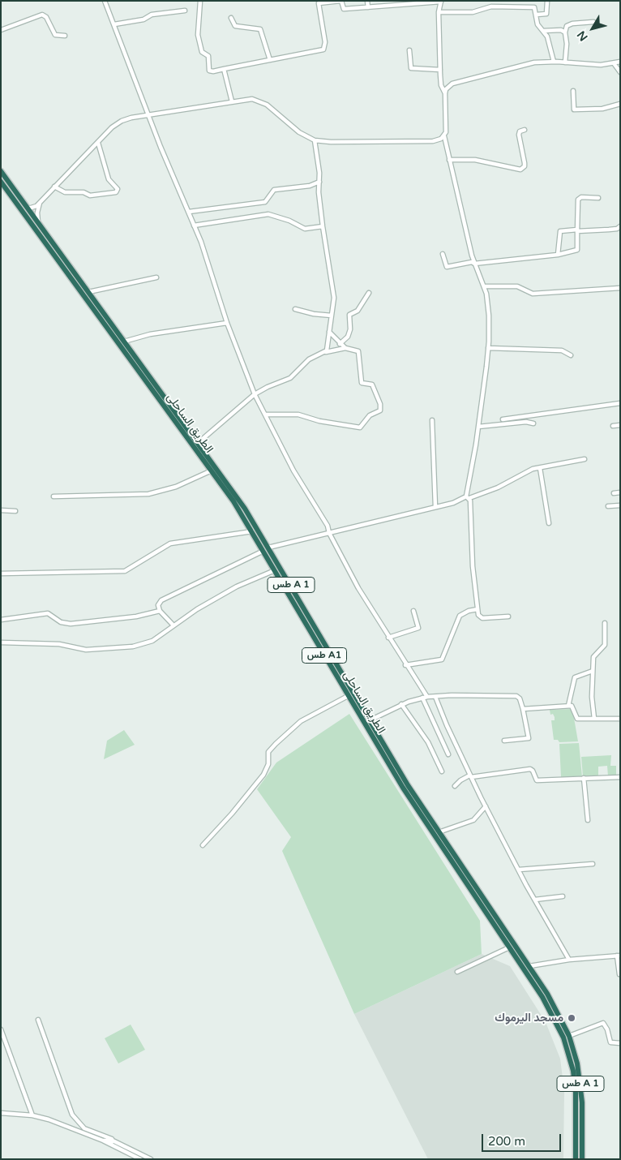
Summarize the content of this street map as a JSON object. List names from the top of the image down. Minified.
{"streets":{"highway":["الطريق الساحلى","طس A 1","طس A1"]},"crossings":[["الطريق الساحلى","طس A 1"]],"places":["مسجد اليرموك"],"scale_bar":"200 m","north":"bottom left"}
